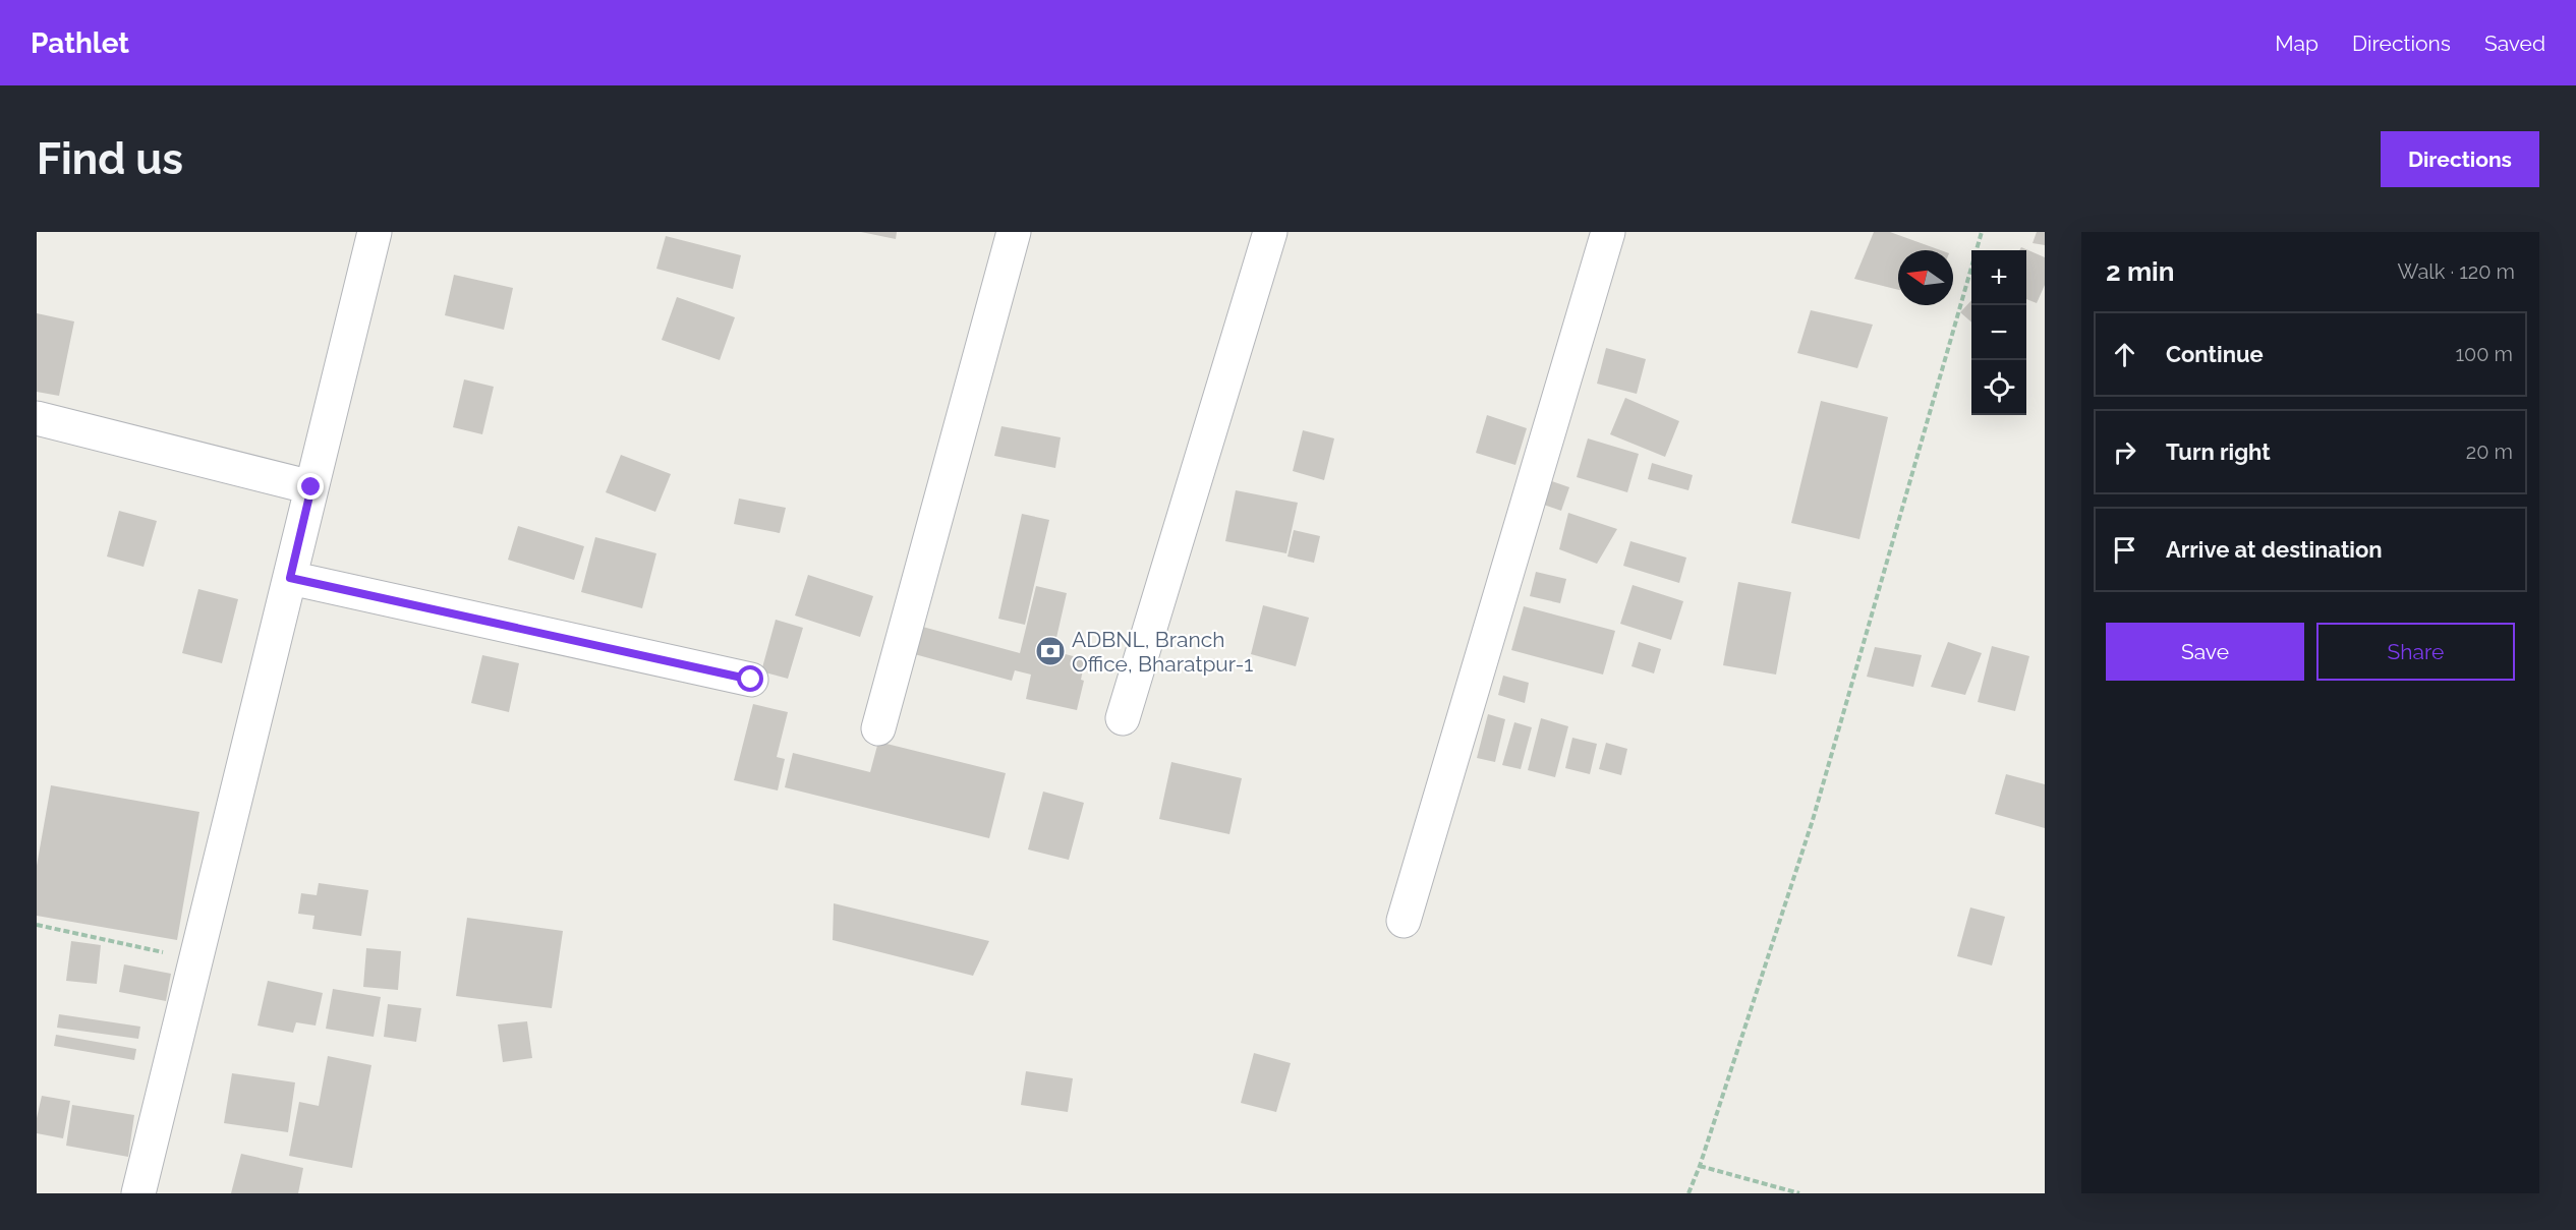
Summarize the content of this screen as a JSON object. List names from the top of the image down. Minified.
{"places":{"bank":["ADBNL, Branch Office, Bharatpur-1"]},"north":"left","page":{"header":"Pathlet","nav":["Map","Directions","Saved"],"buttons":["Directions",["Save","Share"]],"title":"Find us","heading":["2 min","Walk · 120 m"],"map_buttons":["+","−"],"list":[["Continue","100 m"],["Turn right","20 m"],"Arrive at destination"]}}
